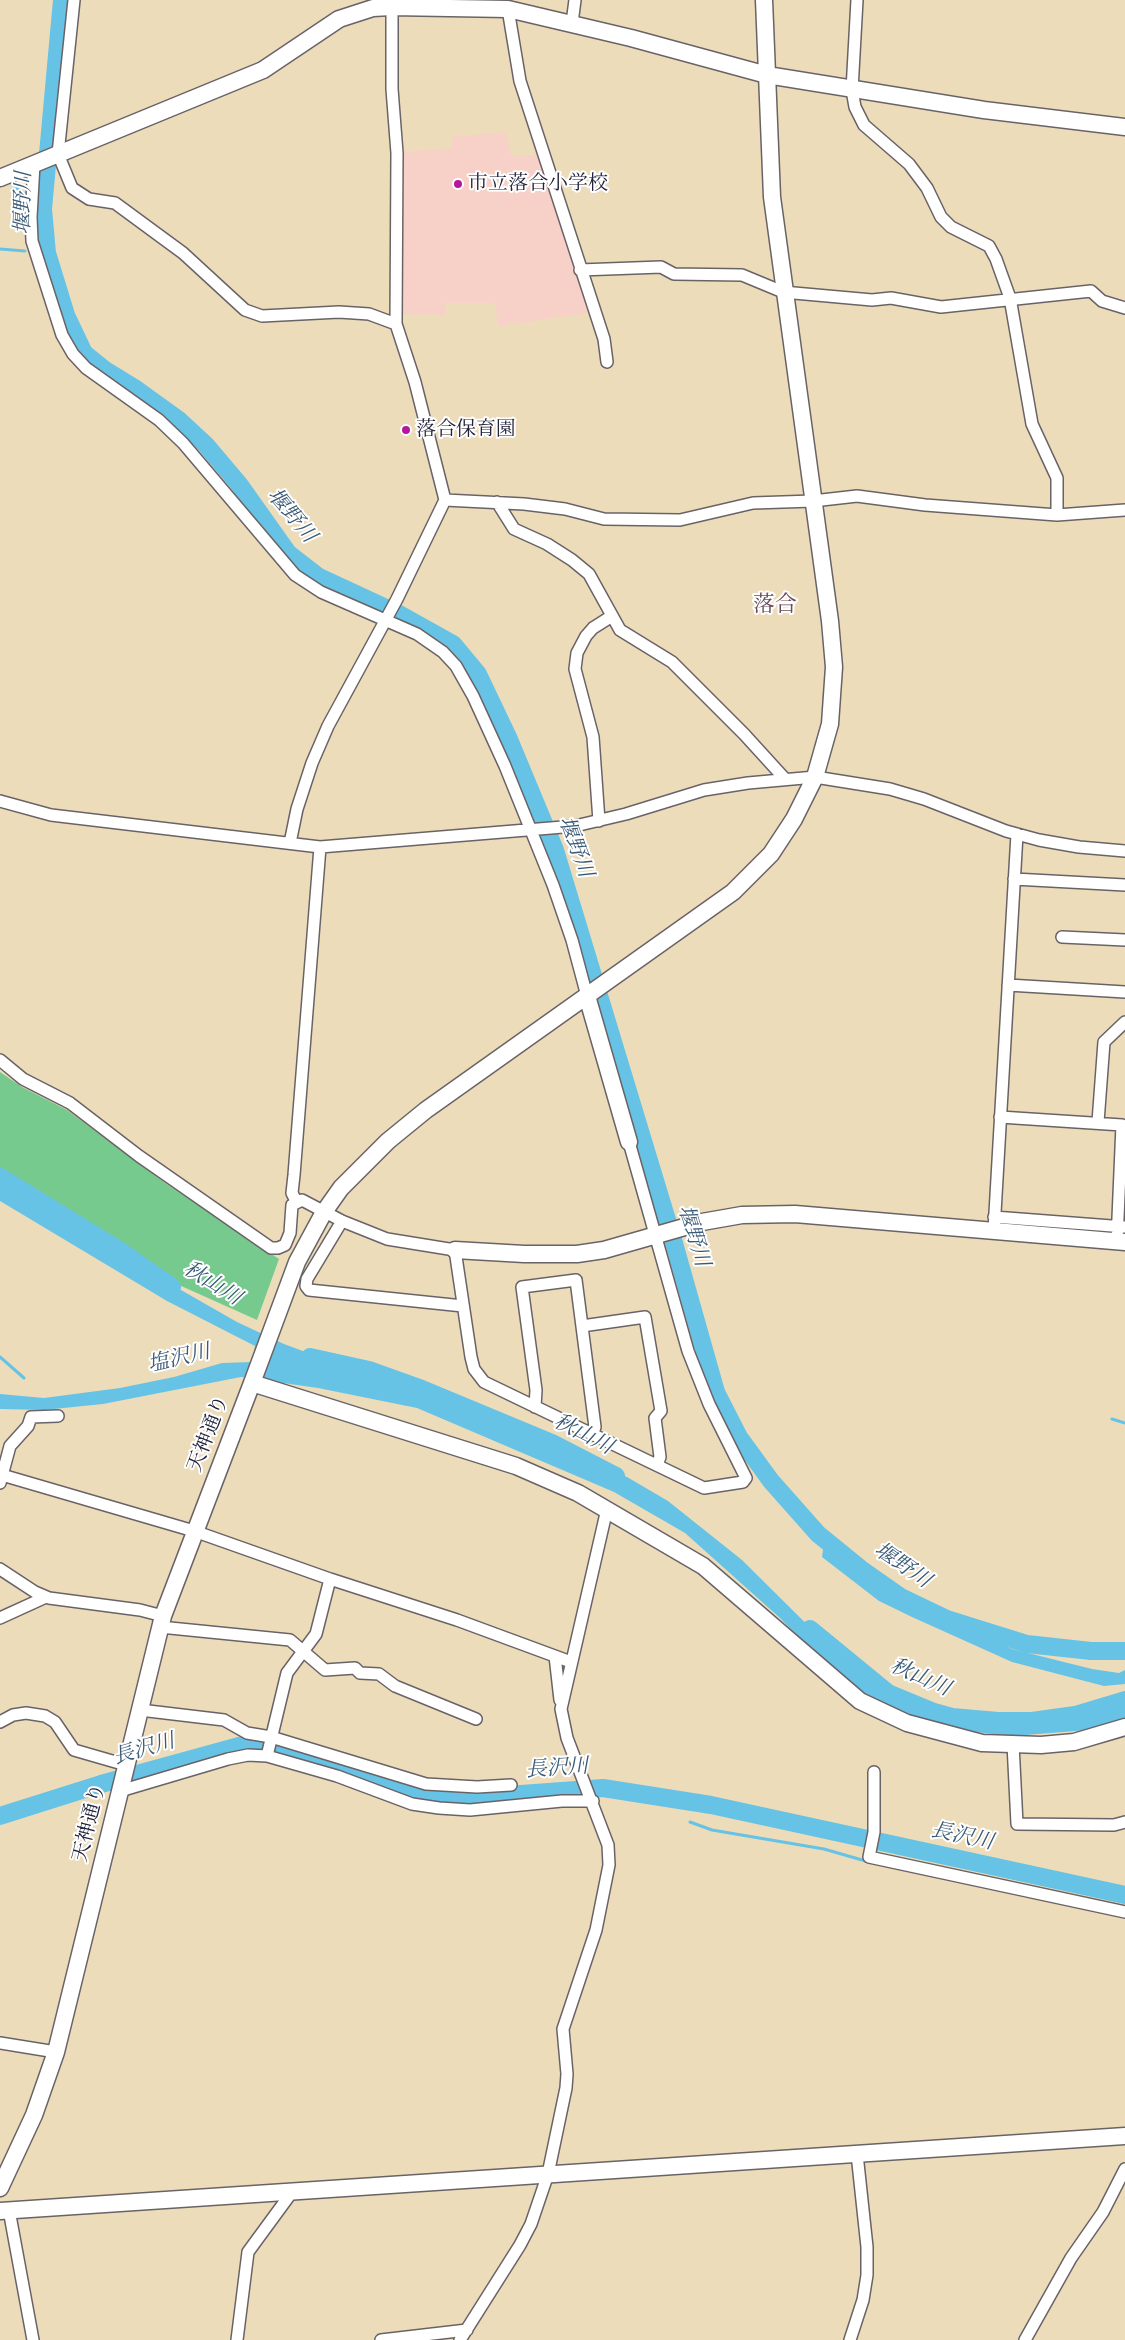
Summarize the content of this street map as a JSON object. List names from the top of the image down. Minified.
{"streets":{"street":["天神通り"]},"districts":["落合"],"water":["堰野川","秋山川","塩沢川","長沢川"],"places":["市立落合小学校","落合保育園"]}
